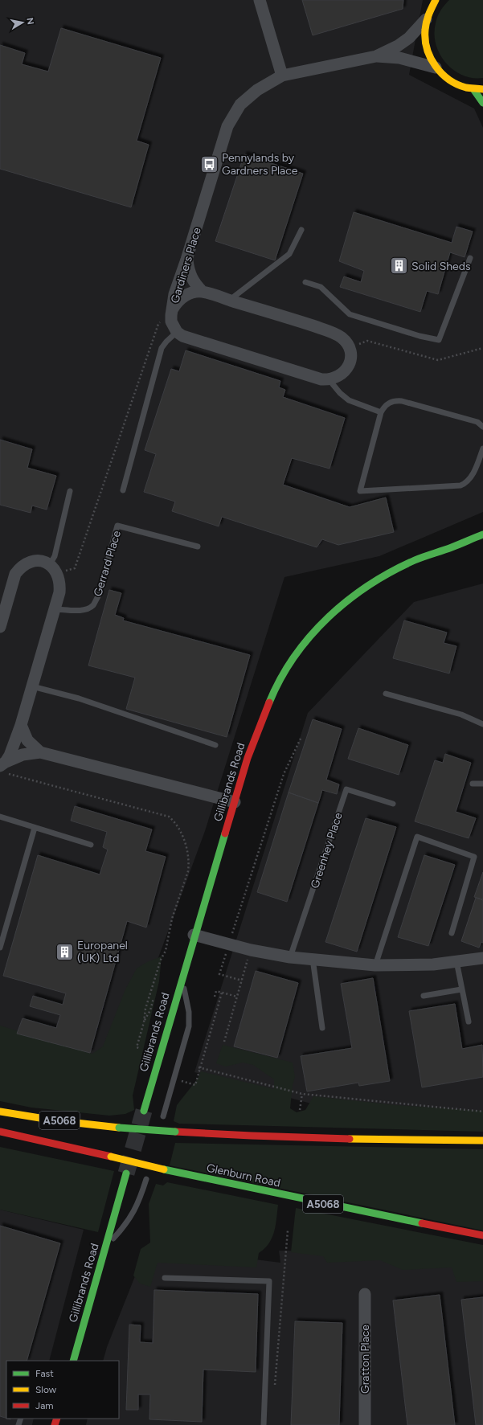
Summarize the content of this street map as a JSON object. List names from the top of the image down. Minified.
{"streets":{"main road":["Gillibrands Road","A5068","Glenburn Road"],"street":["Gardiners Place","Gratton Place"],"lane":["Gerrard Place","Greenhey Place"]},"places":{"bus stop":["Pennylands by Gardners Place"],"building":["Solid Sheds","Europanel (UK) Ltd"]},"legend":["Fast","Slow","Jam"],"north":"right"}
